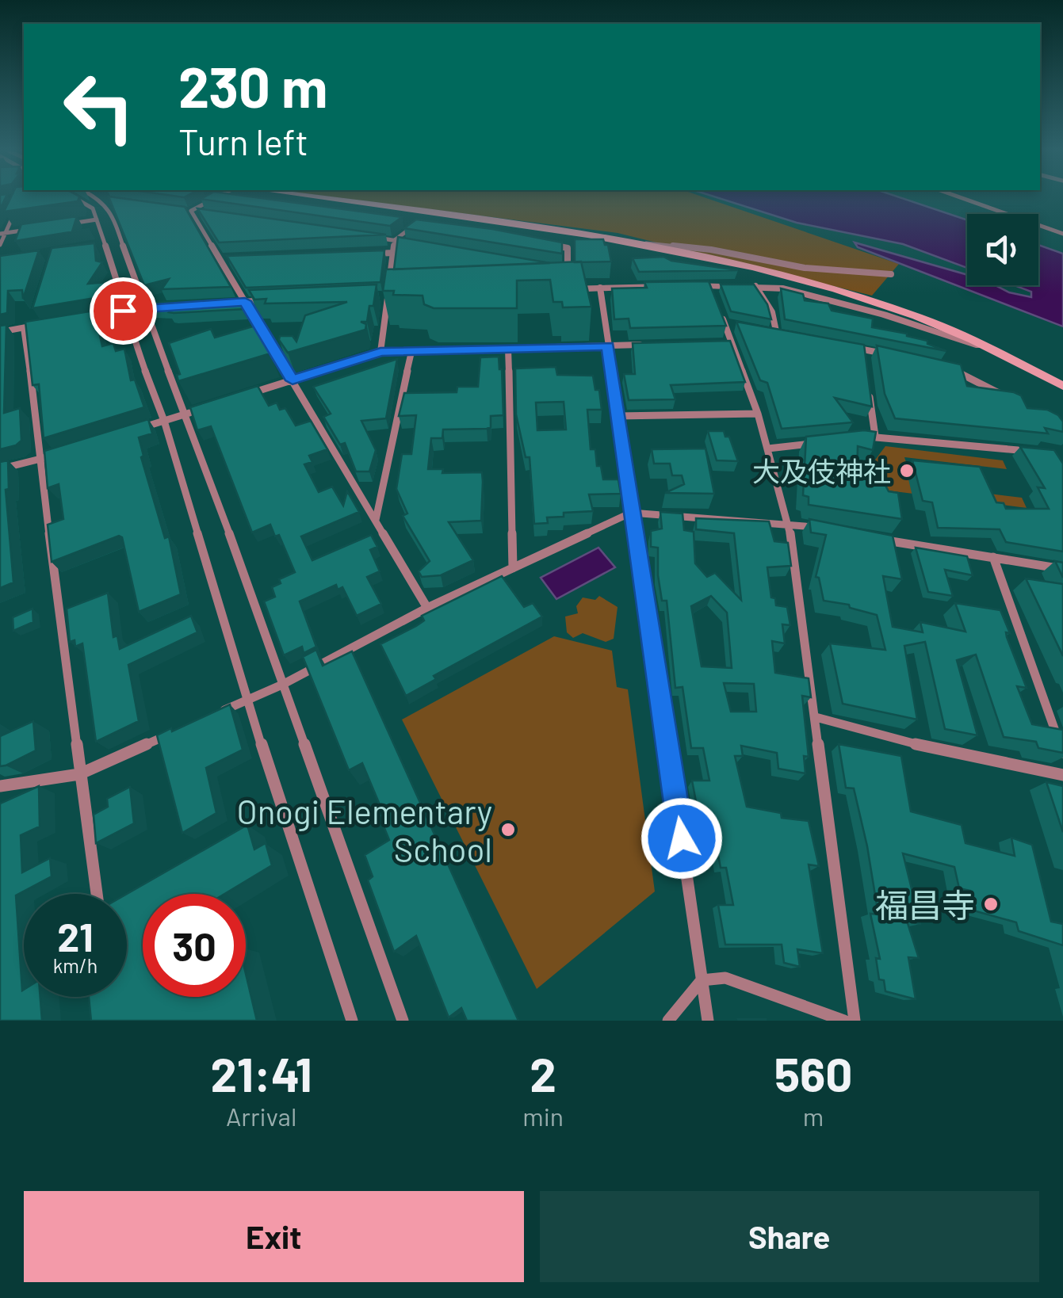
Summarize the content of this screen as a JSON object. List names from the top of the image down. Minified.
{"places":["大及伎神社","Onogi Elementary School","福昌寺"],"page":{"turn":["230 m","Turn left"],"speed":"21 km/h","limit":"30","eta":["21:41","Arrival","2","min","560","m"],"buttons":["Exit","Share"]}}
